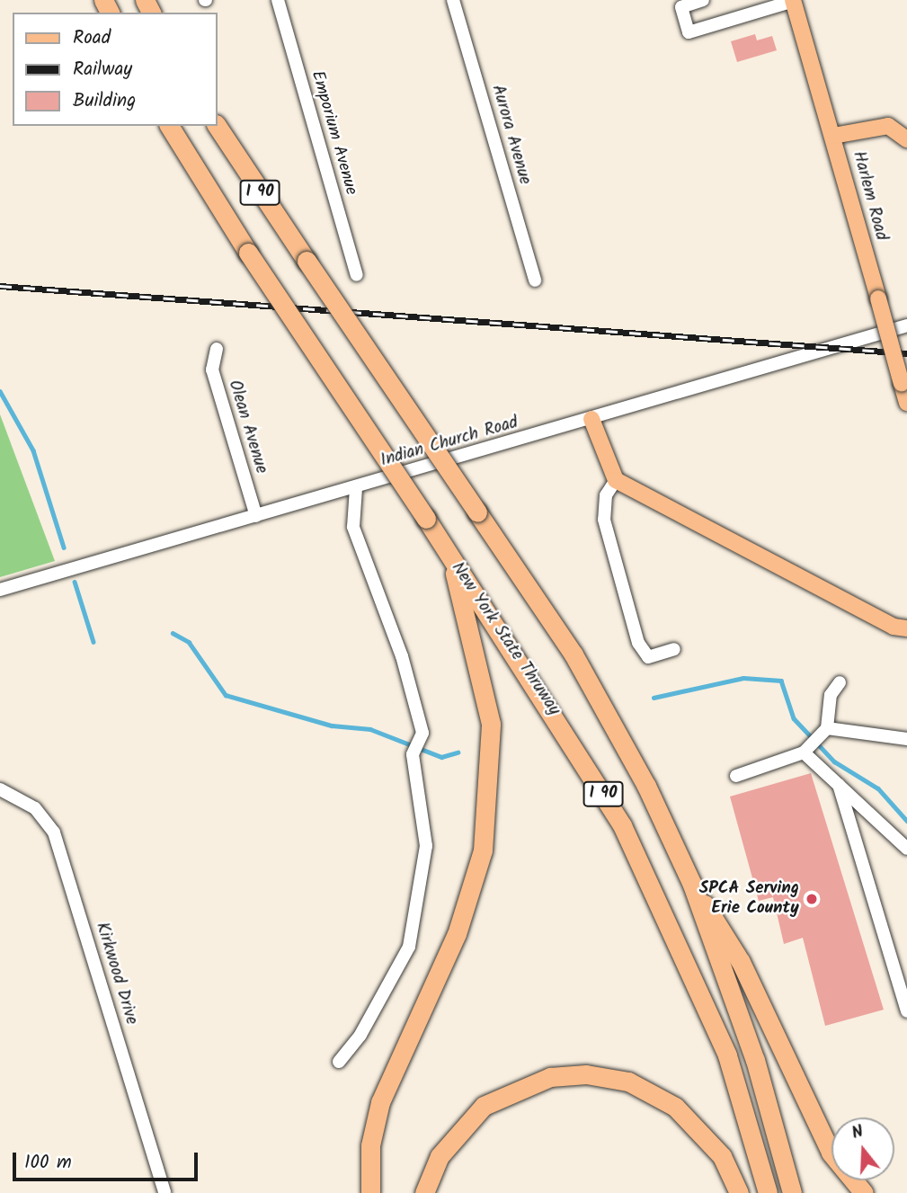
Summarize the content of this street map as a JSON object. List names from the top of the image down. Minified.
{"streets":{"highway":["I 90","New York State Thruway"],"main road":["Harlem Road"],"street":["Emporium Avenue","Aurora Avenue","Olean Avenue","Indian Church Road","Kirkwood Drive"]},"crossings":[["Olean Avenue","Indian Church Road"]],"places":["SPCA Serving Erie County"],"legend":["Road","Railway","Building"],"scale_bar":"100 m","north":"top"}
